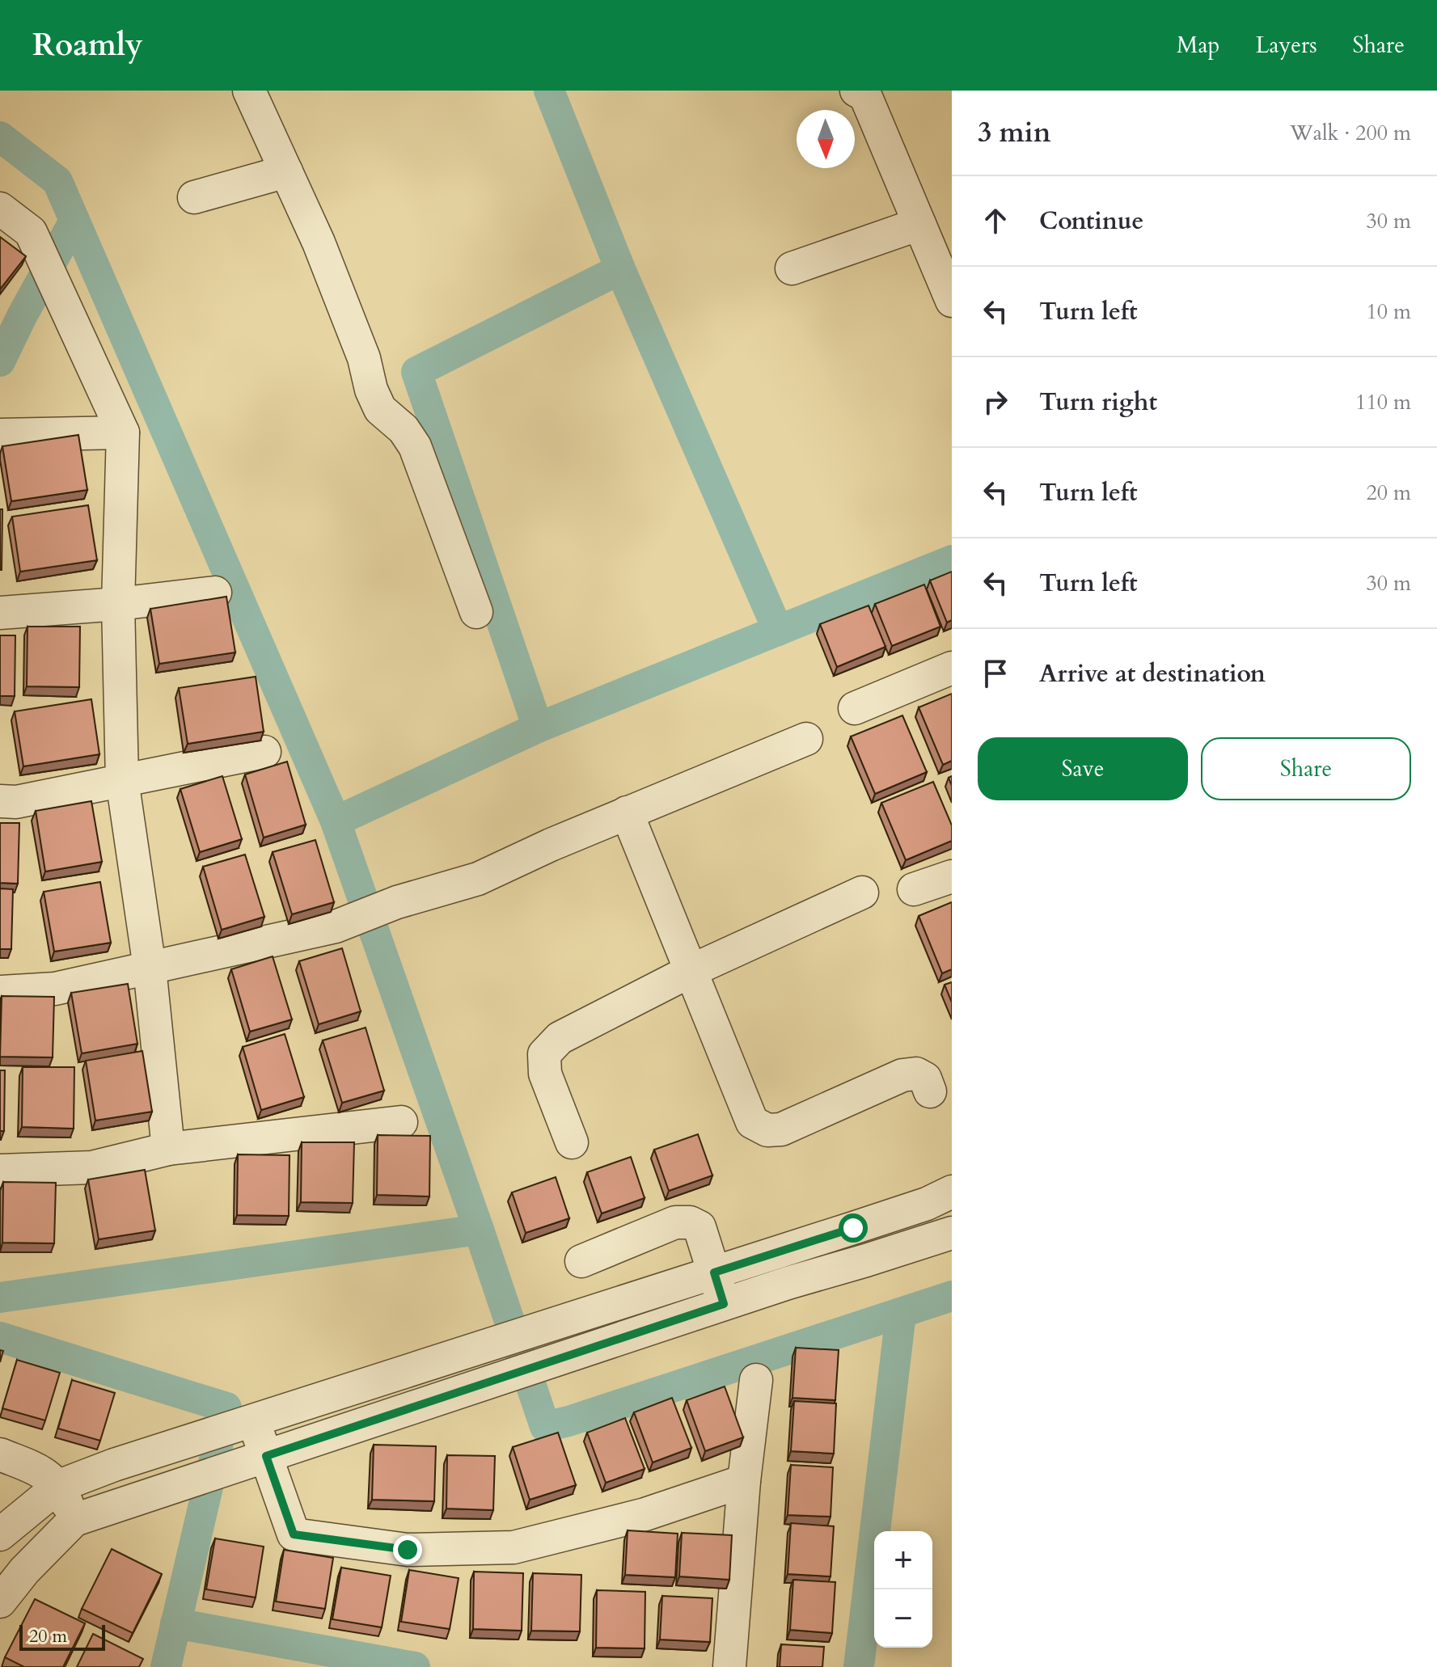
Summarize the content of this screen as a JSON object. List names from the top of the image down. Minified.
{"scale_bar":"20 m","north":"bottom","page":{"header":"Roamly","nav":["Map","Layers","Share"],"heading":["3 min","Walk · 200 m"],"list":[["Continue","30 m"],["Turn left","10 m"],["Turn right","110 m"],["Turn left","20 m"],["Turn left","30 m"],"Arrive at destination"],"buttons":["Save","Share"],"map_buttons":["+","−"],"scale":"20 m"}}
